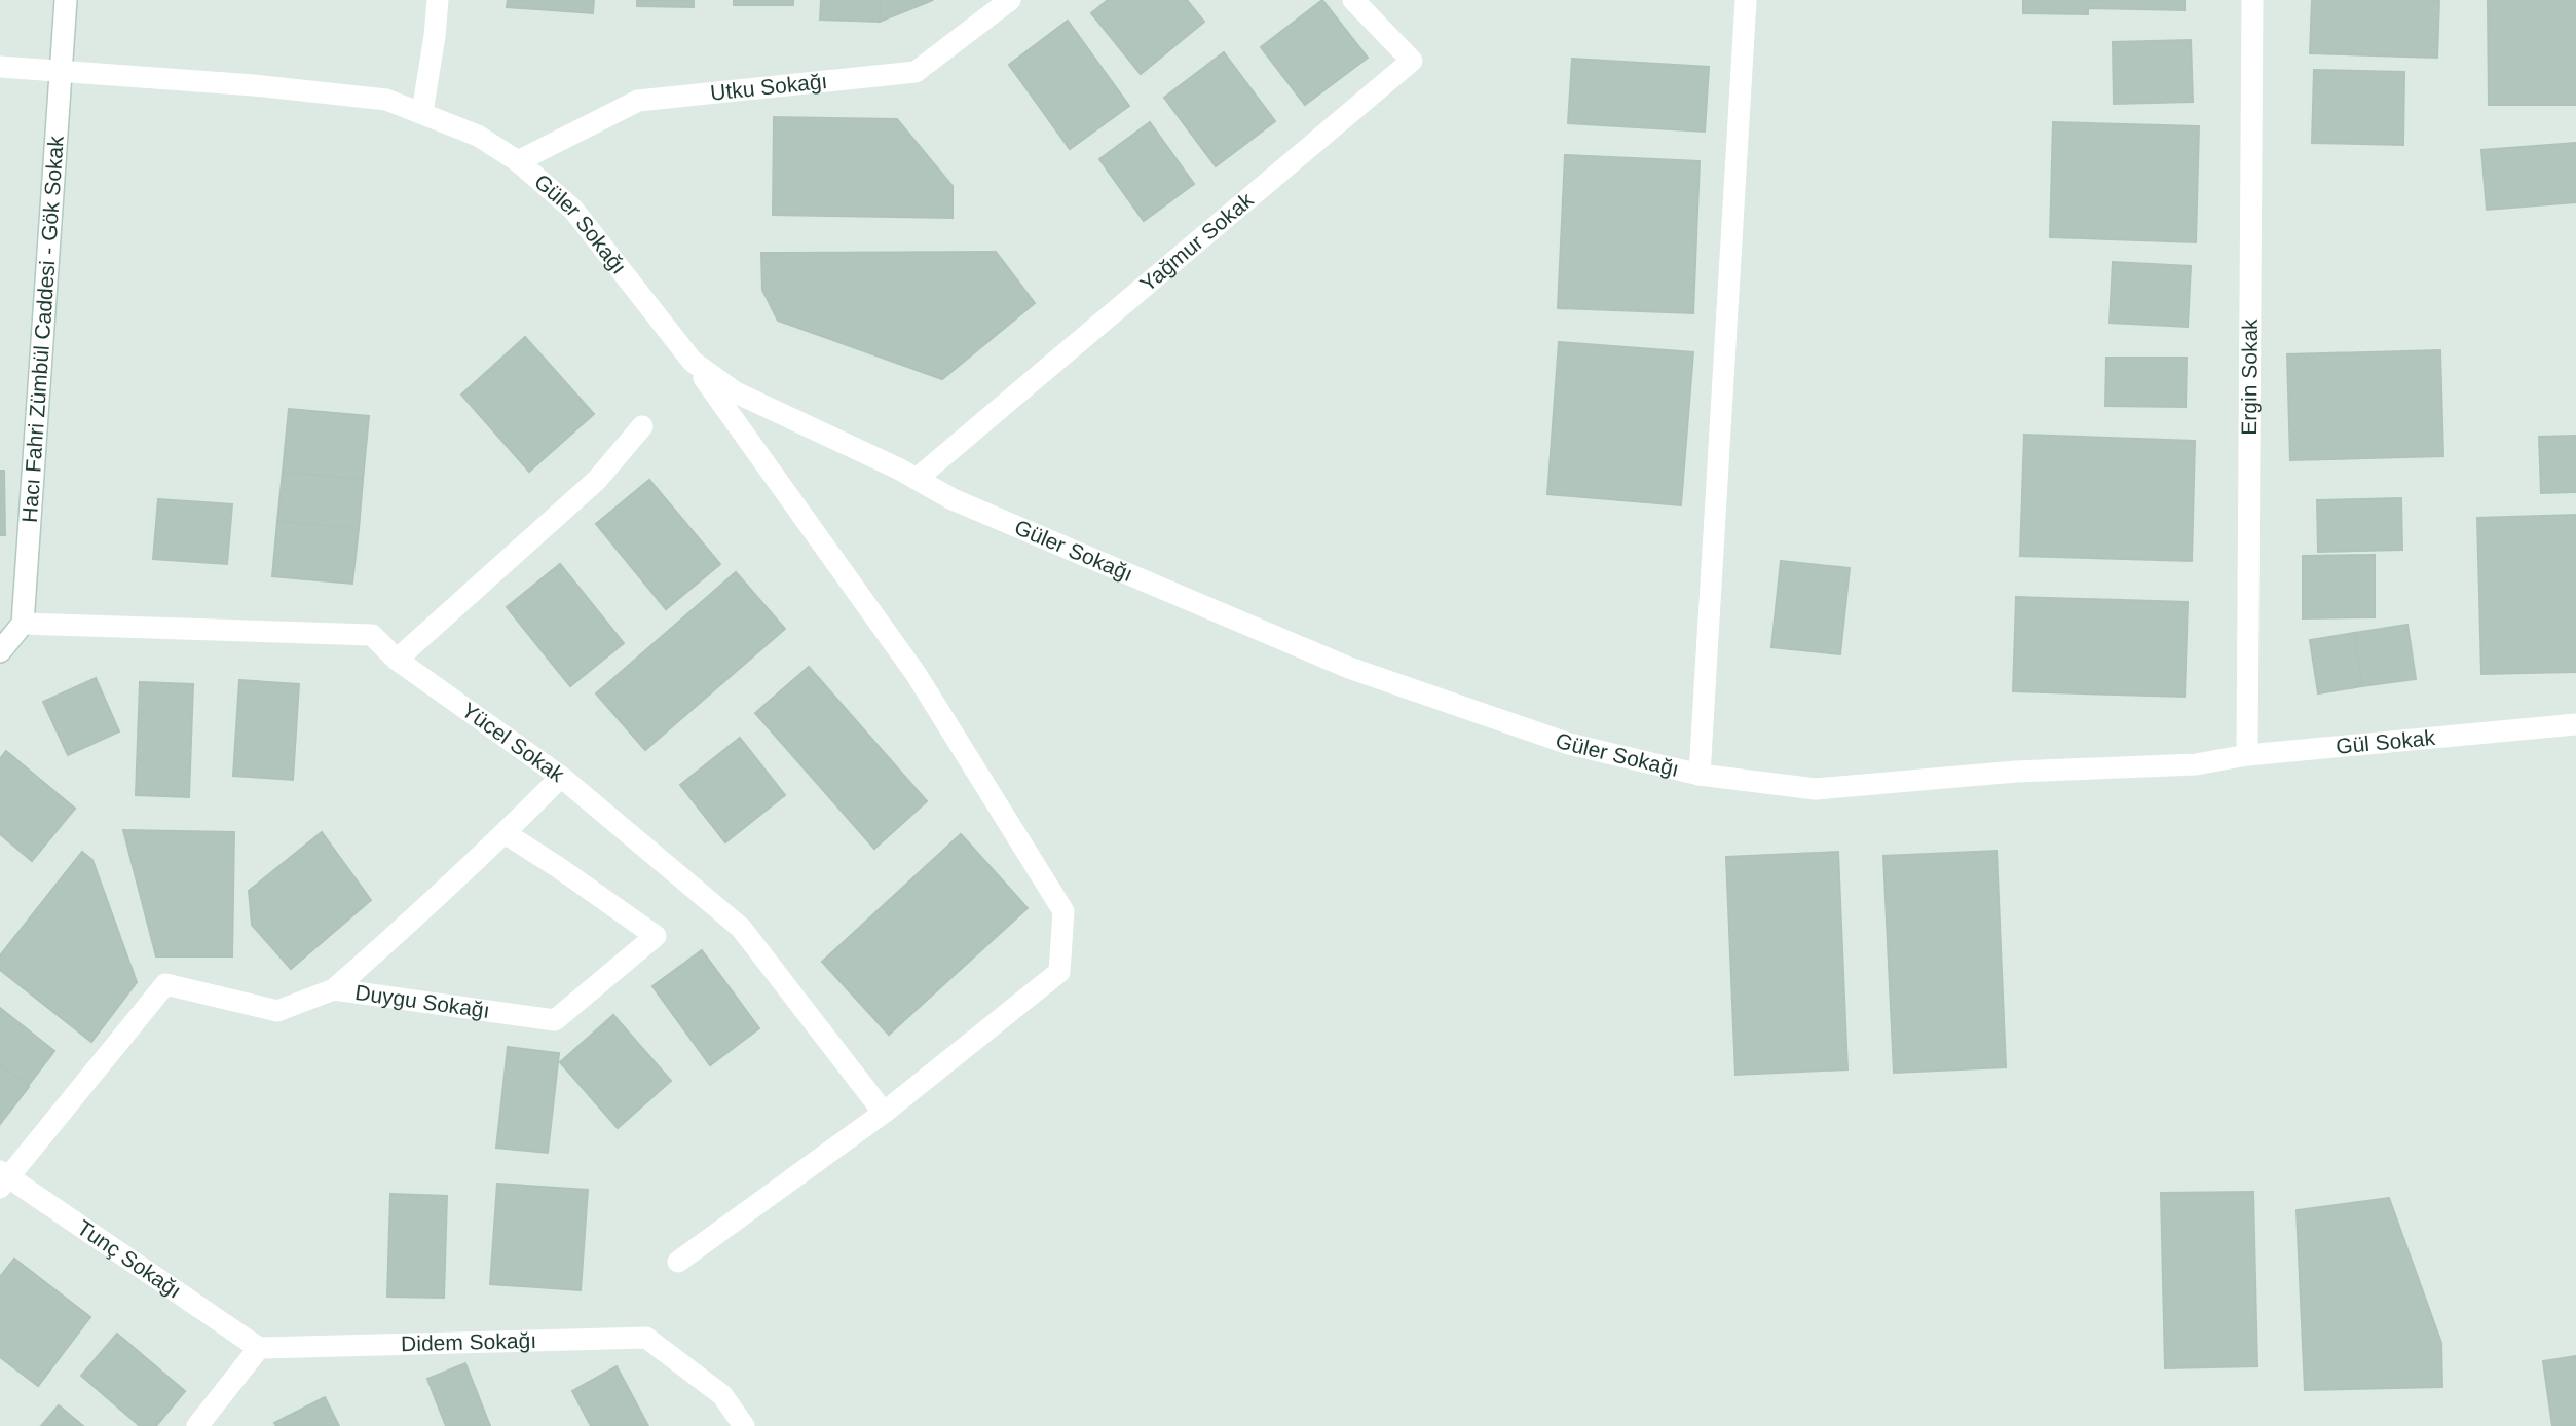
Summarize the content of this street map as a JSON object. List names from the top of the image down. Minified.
{"streets":{"street":["Utku Sokağı","Güler Sokağı","Yağmur Sokak","Hacı Fahri Zümbül Caddesi - Gök Sokak","Ergin Sokak","Yücel Sokak","Gül Sokak","Duygu Sokağı","Tunç Sokağı","Didem Sokağı"]},"crossings":[["Utku Sokağı","Güler Sokağı"],["Güler Sokağı","Yağmur Sokak"],["Güler Sokağı","Hacı Fahri Zümbül Caddesi - Gök Sokak"],["Güler Sokağı","Gül Sokak"],["Hacı Fahri Zümbül Caddesi - Gök Sokak","Yücel Sokak"],["Ergin Sokak","Gül Sokak"],["Duygu Sokağı","Tunç Sokağı"],["Tunç Sokağı","Didem Sokağı"]]}
